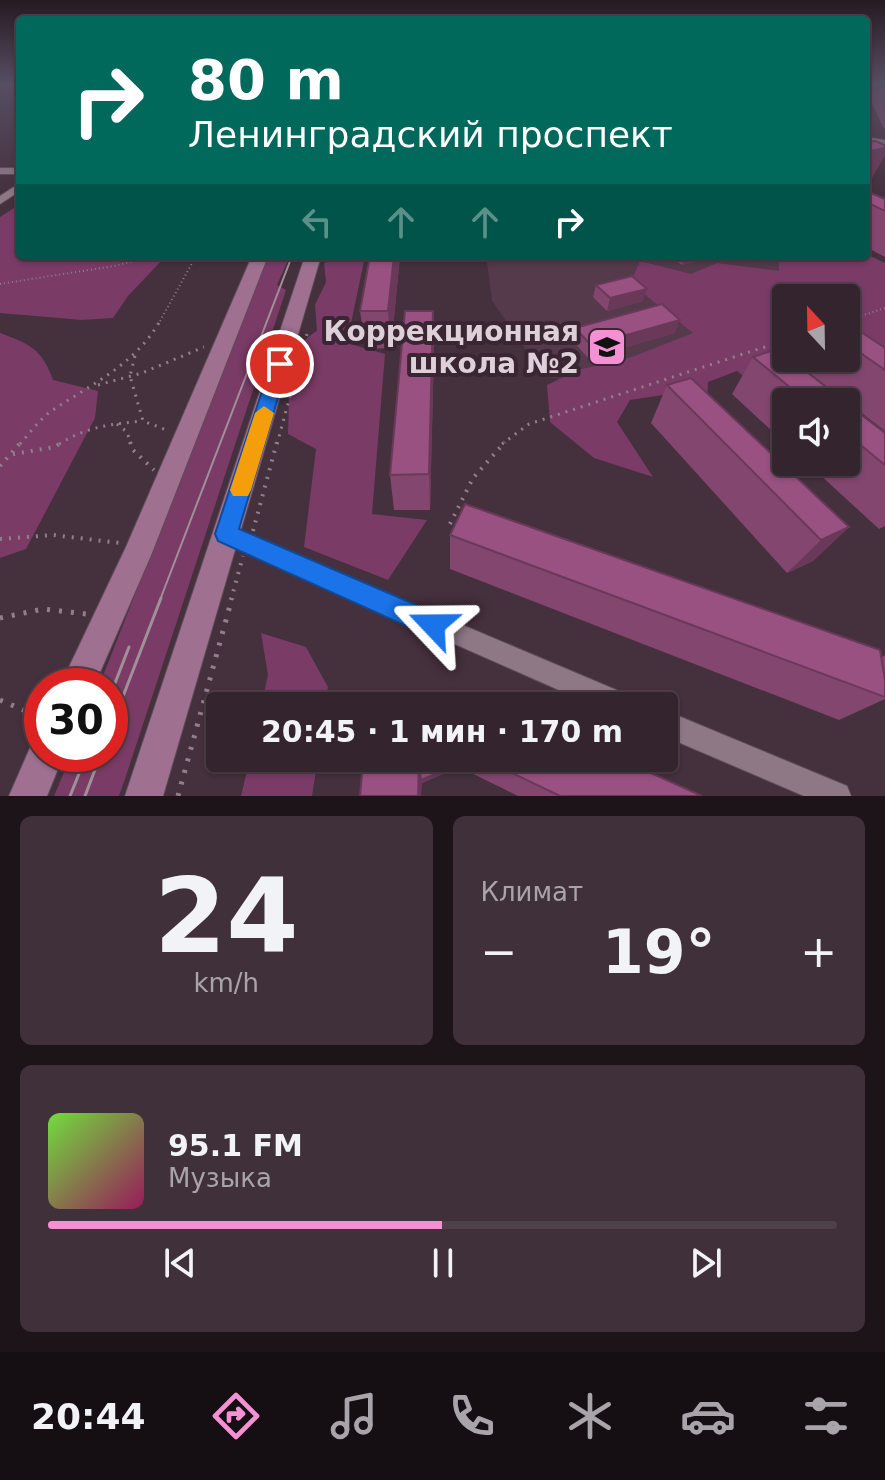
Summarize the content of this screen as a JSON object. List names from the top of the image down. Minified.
{"places":{"school or university":["Коррекционная школа №2"]},"north":"top","page":{"turn":["80 m","Ленинградский проспект"],"limit":"30","trip":"20:45 · 1 мин · 170 m","tile":[["24","km/h"],"Климат"],"heat":["−","19°","+"],"song":["95.1 FM","Музыка"],"tabs":"20:44"}}
